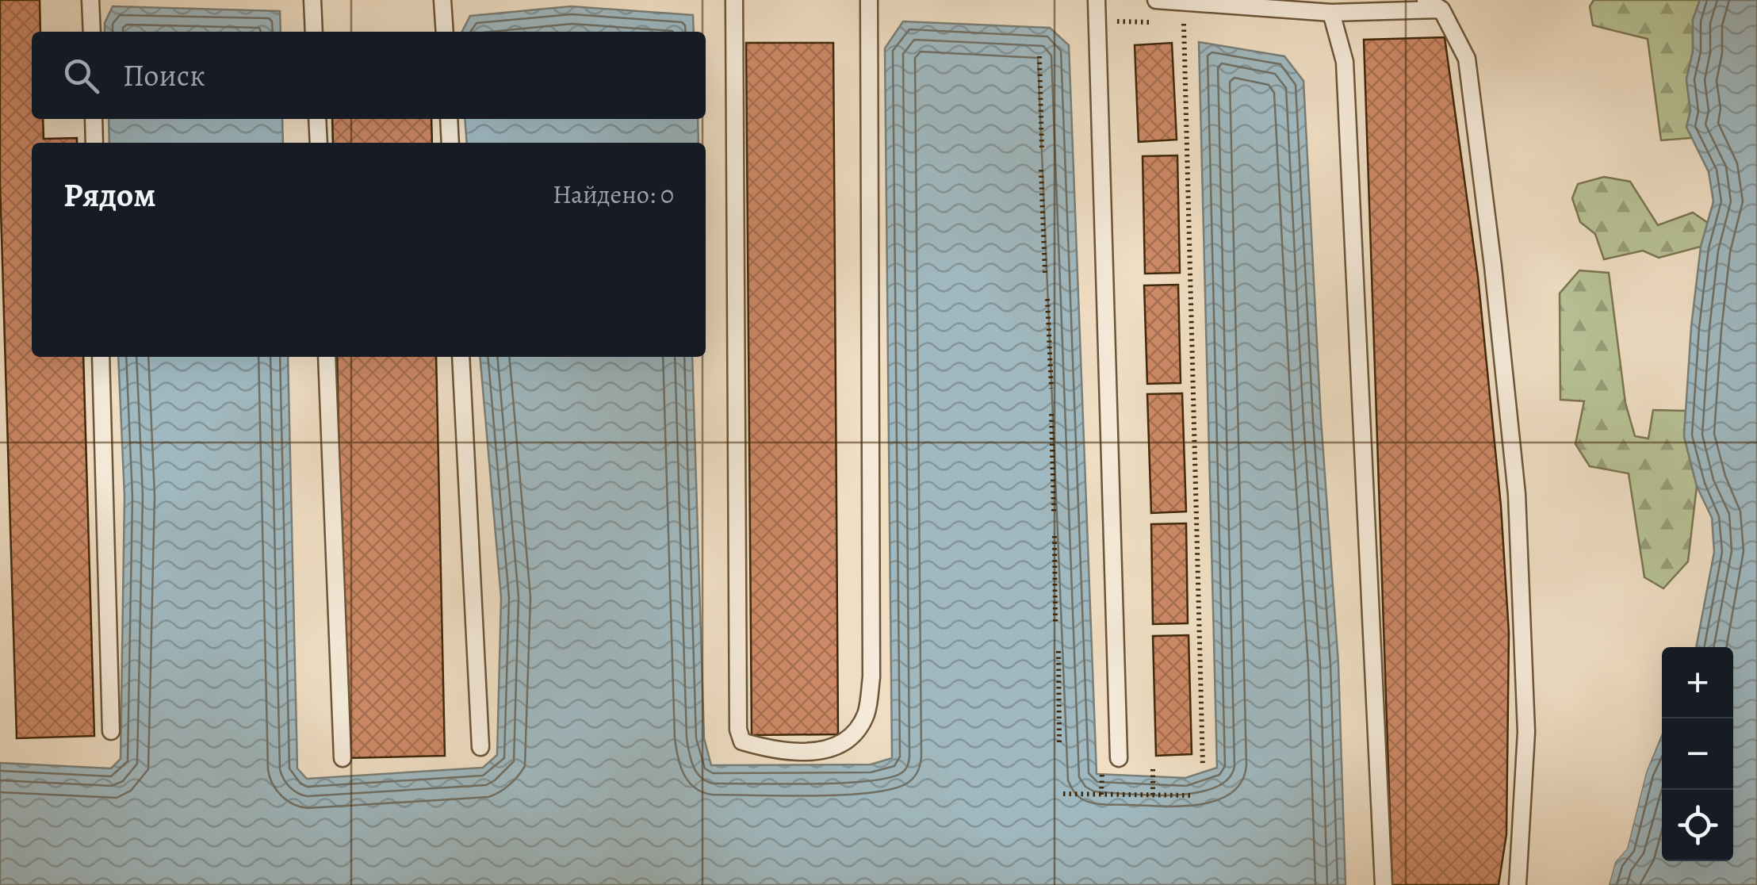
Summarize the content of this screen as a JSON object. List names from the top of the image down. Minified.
{"page":{"search":"Поиск","heading":["Рядом","Найдено: 0"],"map_buttons":["+","−"]}}
